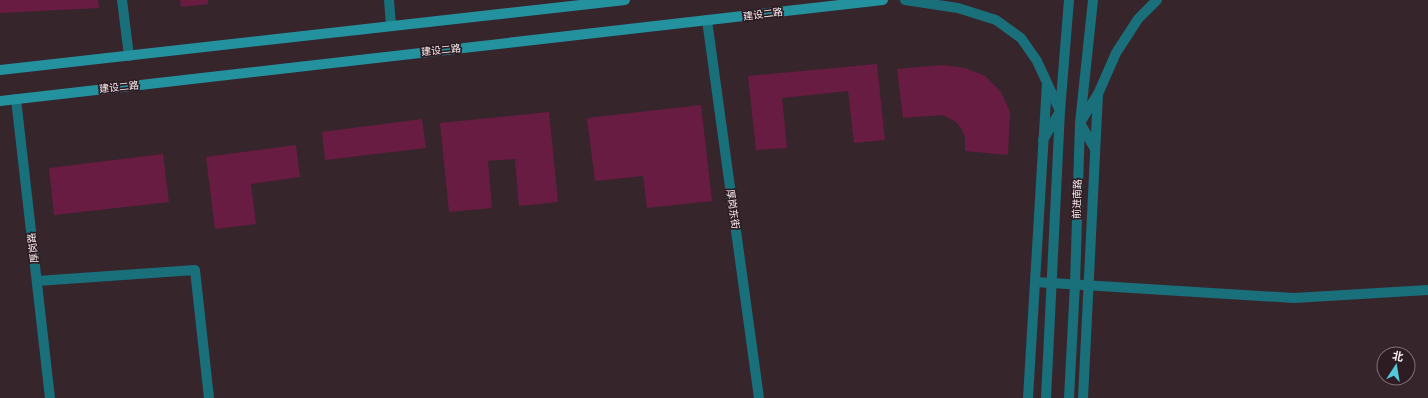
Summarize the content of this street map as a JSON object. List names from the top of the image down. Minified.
{"streets":{"main road":["建设二路"],"street":["前进南路","厚岗东街","厚岗路"]},"crossings":[["建设二路","厚岗东街"],["建设二路","厚岗路"]],"north":"top"}
